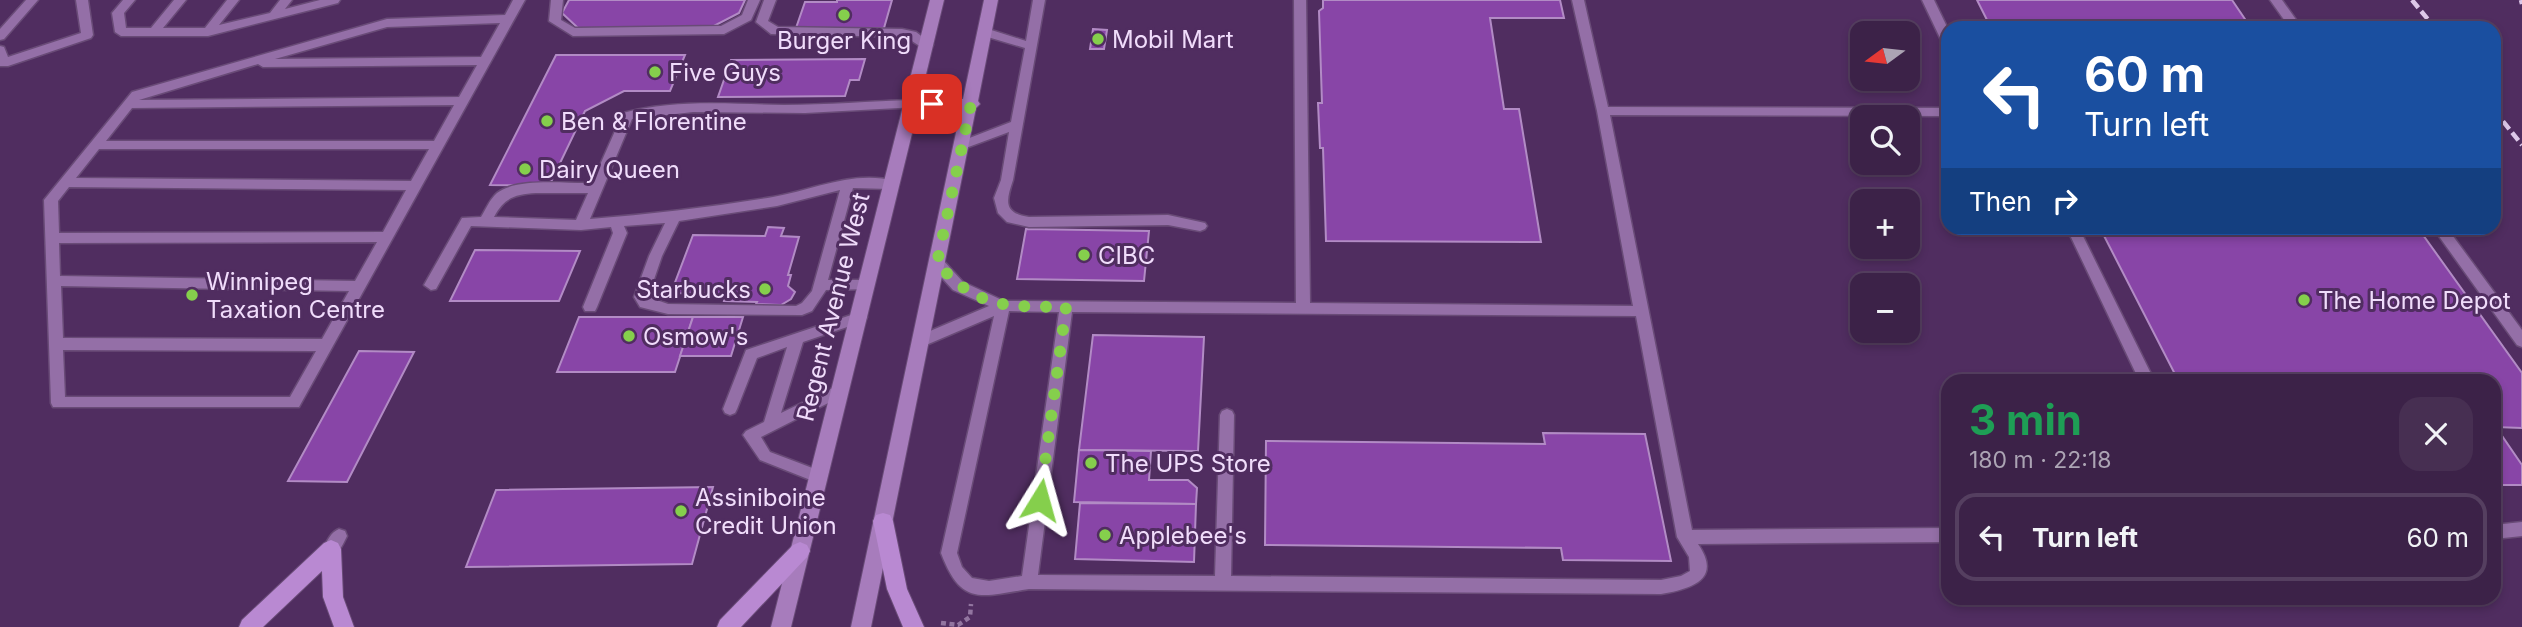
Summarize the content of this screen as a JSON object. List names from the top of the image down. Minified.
{"streets":{"main road":["Regent Avenue West"]},"places":["Burger King","Mobil Mart","Five Guys","Ben & Florentine","Dairy Queen","CIBC","Starbucks","Winnipeg Taxation Centre","The Home Depot","Osmow's","The UPS Store","Assiniboine Credit Union","Applebee's"],"north":"left","page":{"map_buttons":["+","−"],"turn":["60 m","Turn left"],"then":"Then","heading":["3 min","180 m · 22:18"],"list":[{"name":"Turn left","value":"60 m"}]}}
